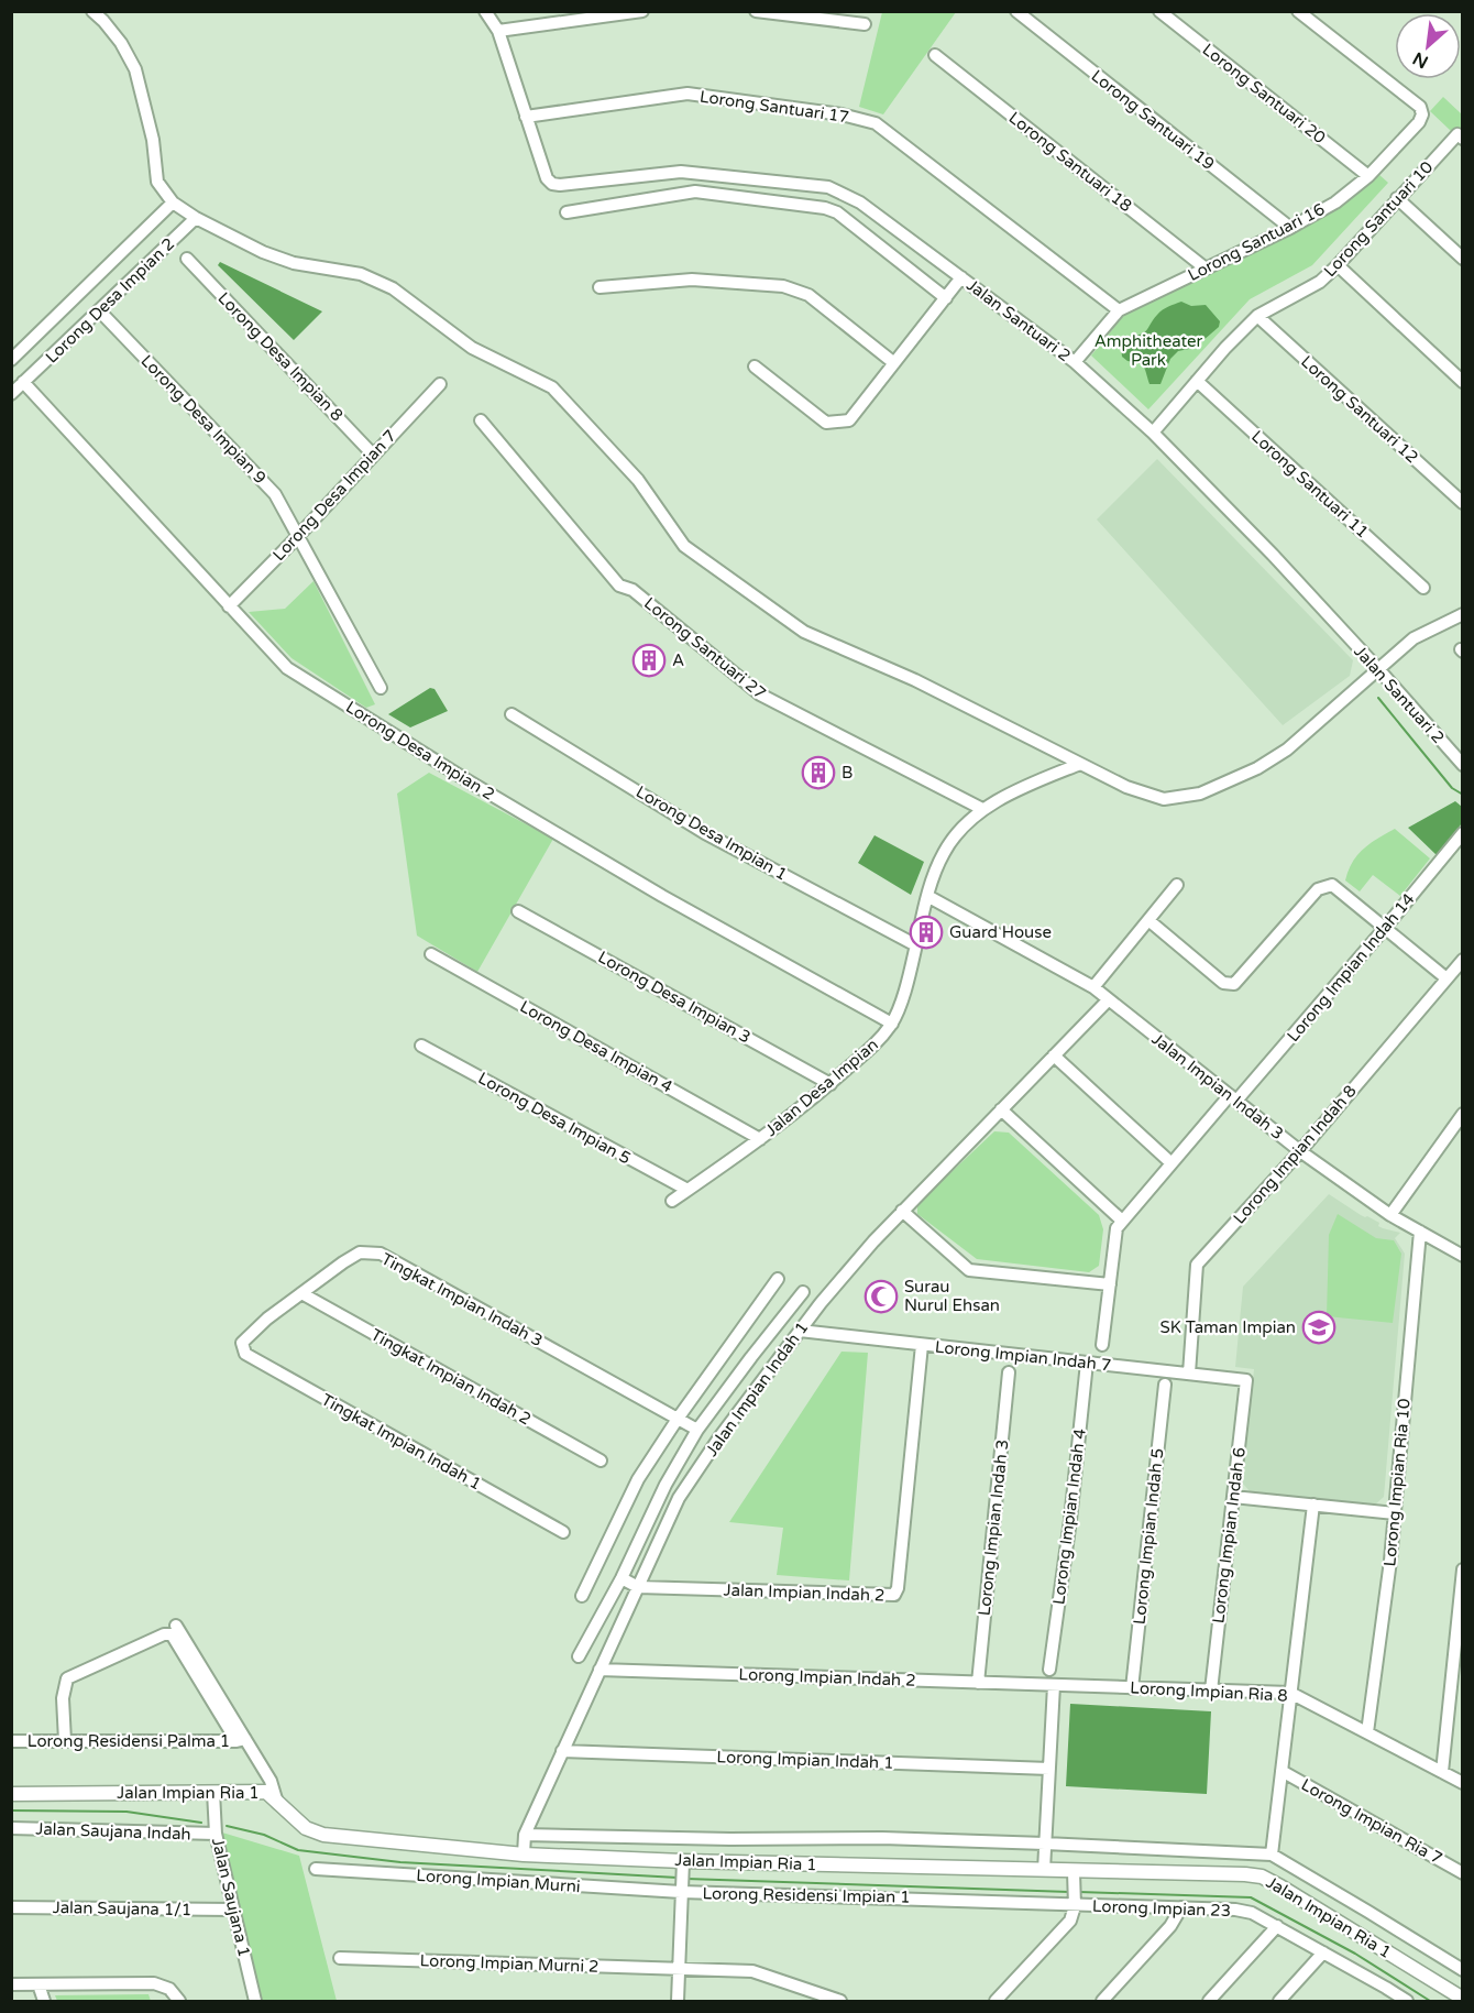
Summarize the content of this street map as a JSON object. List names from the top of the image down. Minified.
{"streets":{"street":["Lorong Santuari 20","Lorong Santuari 17","Lorong Santuari 19","Lorong Santuari 18","Lorong Santuari 10","Lorong Santuari 16","Lorong Desa Impian 2","Jalan Santuari 2","Lorong Desa Impian 8","Lorong Santuari 12","Lorong Desa Impian 9","Lorong Santuari 11","Lorong Desa Impian 7","Lorong Santuari 27","Lorong Desa Impian 1","Lorong Impian Indah 14","Lorong Desa Impian 3","Lorong Desa Impian 4","Jalan Impian Indah 3","Jalan Desa Impian","Lorong Desa Impian 5","Lorong Impian Indah 8","Tingkat Impian Indah 3","Lorong Impian Indah 7","Tingkat Impian Indah 2","Jalan Impian Indah 1","Tingkat Impian Indah 1","Lorong Impian Ria 10","Lorong Impian Indah 4","Lorong Impian Indah 3","Lorong Impian Indah 6","Lorong Impian Indah 5","Jalan Impian Indah 2","Lorong Impian Indah 2","Lorong Impian Ria 8","Lorong Residensi Palma 1","Lorong Impian Indah 1","Jalan Impian Ria 1","Lorong Impian Ria 7","Jalan Saujana Indah","Lorong Impian Murni","Lorong Residensi Impian 1","Jalan Saujana 1","Jalan Saujana 1/1","Lorong Impian 23","Lorong Impian Murni 2"]},"crossings":[["Lorong Santuari 20","Lorong Santuari 16"],["Lorong Santuari 17","Lorong Santuari 16"],["Lorong Santuari 17","Jalan Santuari 2"],["Lorong Santuari 19","Lorong Santuari 16"],["Lorong Santuari 18","Lorong Santuari 16"],["Lorong Santuari 10","Jalan Santuari 2"],["Lorong Santuari 10","Lorong Santuari 12"],["Lorong Santuari 10","Lorong Santuari 11"],["Lorong Santuari 16","Jalan Santuari 2"],["Lorong Desa Impian 2","Lorong Desa Impian 9"],["Lorong Desa Impian 2","Lorong Desa Impian 7"],["Lorong Desa Impian 2","Jalan Desa Impian"],["Lorong Desa Impian 8","Lorong Desa Impian 7"],["Lorong Desa Impian 9","Lorong Desa Impian 7"],["Lorong Santuari 27","Jalan Desa Impian"],["Lorong Desa Impian 1","Jalan Desa Impian"],["Lorong Impian Indah 14","Jalan Impian Indah 3"],["Lorong Desa Impian 3","Jalan Desa Impian"],["Lorong Desa Impian 4","Jalan Desa Impian"],["Jalan Impian Indah 3","Jalan Desa Impian"],["Jalan Impian Indah 3","Lorong Impian Indah 8"],["Jalan Impian Indah 3","Jalan Impian Indah 1"],["Jalan Impian Indah 3","Lorong Impian Ria 10"],["Jalan Desa Impian","Lorong Desa Impian 5"],["Lorong Impian Indah 8","Lorong Impian Indah 7"],["Tingkat Impian Indah 3","Tingkat Impian Indah 2"],["Tingkat Impian Indah 3","Jalan Impian Indah 1"],["Tingkat Impian Indah 3","Tingkat Impian Indah 1"],["Lorong Impian Indah 7","Jalan Impian Indah 1"],["Lorong Impian Indah 7","Lorong Impian Indah 4"],["Lorong Impian Indah 7","Lorong Impian Indah 6"],["Lorong Impian Indah 7","Jalan Impian Indah 2"],["Jalan Impian Indah 1","Jalan Impian Indah 2"],["Jalan Impian Indah 1","Lorong Impian Indah 2"],["Jalan Impian Indah 1","Lorong Impian Indah 1"],["Jalan Impian Indah 1","Jalan Impian Ria 1"],["Lorong Impian Ria 10","Lorong Impian Ria 8"],["Lorong Impian Indah 3","Lorong Impian Indah 2"],["Lorong Impian Indah 6","Lorong Impian Ria 8"],["Lorong Impian Indah 5","Lorong Impian Ria 8"],["Lorong Impian Indah 2","Lorong Impian Ria 8"],["Jalan Impian Ria 1","Jalan Saujana 1"],["Jalan Impian Ria 1","Lorong Impian 23"],["Jalan Saujana Indah","Jalan Saujana 1"],["Lorong Impian Murni","Lorong Residensi Impian 1"],["Lorong Residensi Impian 1","Lorong Impian 23"],["Jalan Saujana 1","Jalan Saujana 1/1"]],"parks":["Amphitheater Park"],"places":{"building":["A","B","Guard House"],"mosque":["Surau Nurul Ehsan"],"school or university":["SK Taman Impian"]},"north":"bottom left"}
